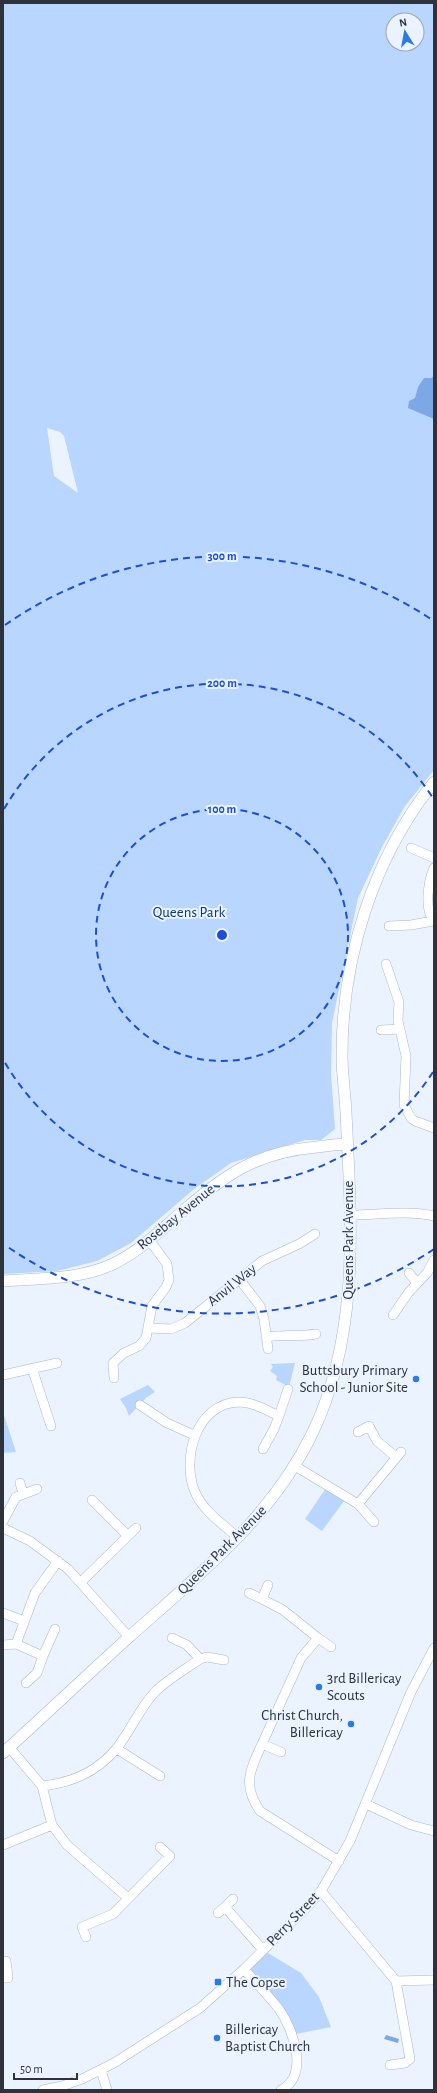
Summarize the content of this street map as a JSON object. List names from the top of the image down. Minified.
{"streets":{"street":["Rosebay Avenue","Queens Park Avenue","Anvil Way","Perry Street"]},"crossings":[["Rosebay Avenue","Queens Park Avenue"]],"parks":["Queens Park"],"places":{"other":["Buttsbury Primary School - Junior Site","3rd Billericay Scouts","Christ Church, Billericay","Billericay Baptist Church"],"transit":["The Copse"]},"scale_bar":"50 m","north":"top","rings":["300 m","200 m","100 m"]}
